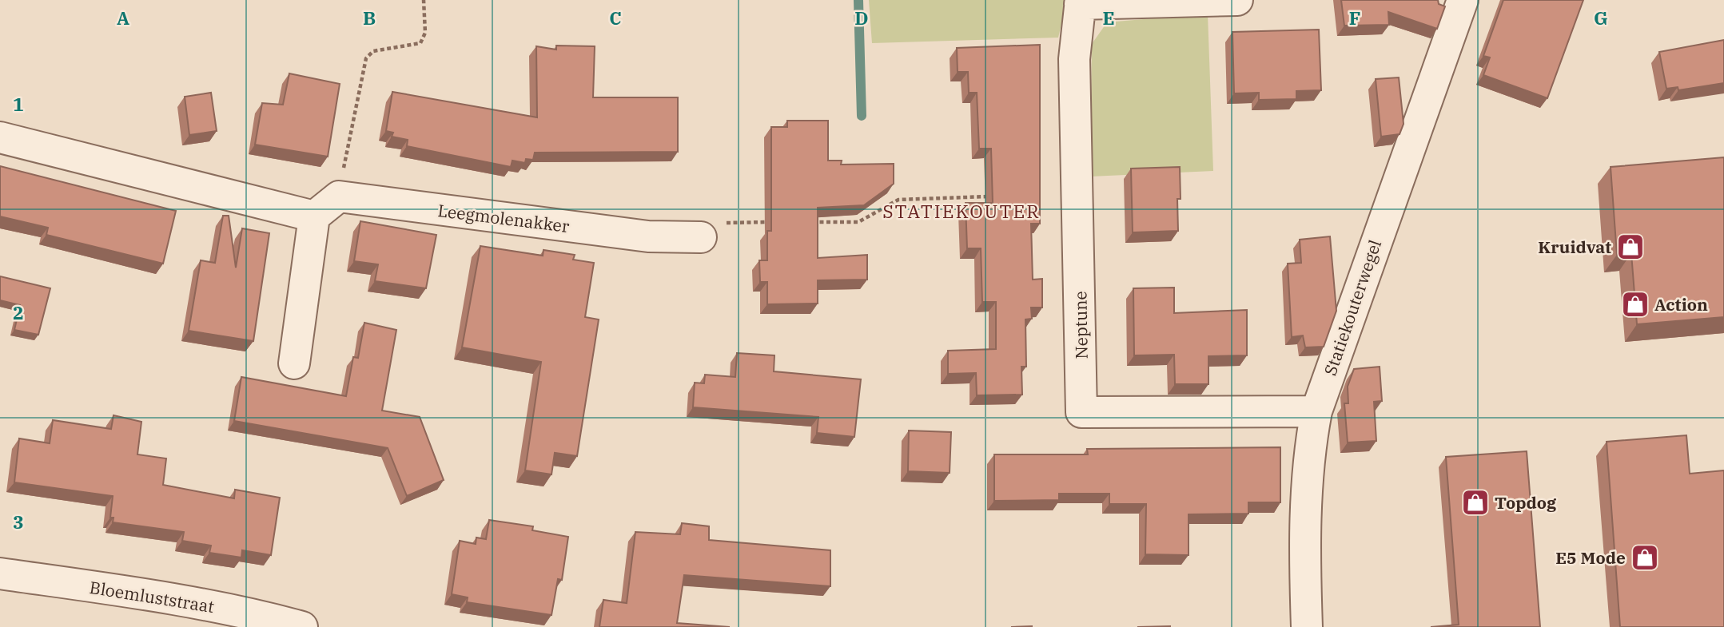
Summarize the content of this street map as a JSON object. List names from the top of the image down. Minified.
{"streets":{"street":["Leegmolenakker","Statiekouterwegel","Neptune","Bloemluststraat"]},"crossings":[["Statiekouterwegel","Neptune"]],"districts":["STATIEKOUTER"],"places":{"shop":["Kruidvat","Action","Topdog","E5 Mode"]},"grid":{"columns":["A","B","C","D","E","F","G"],"rows":["1","2","3"]}}
